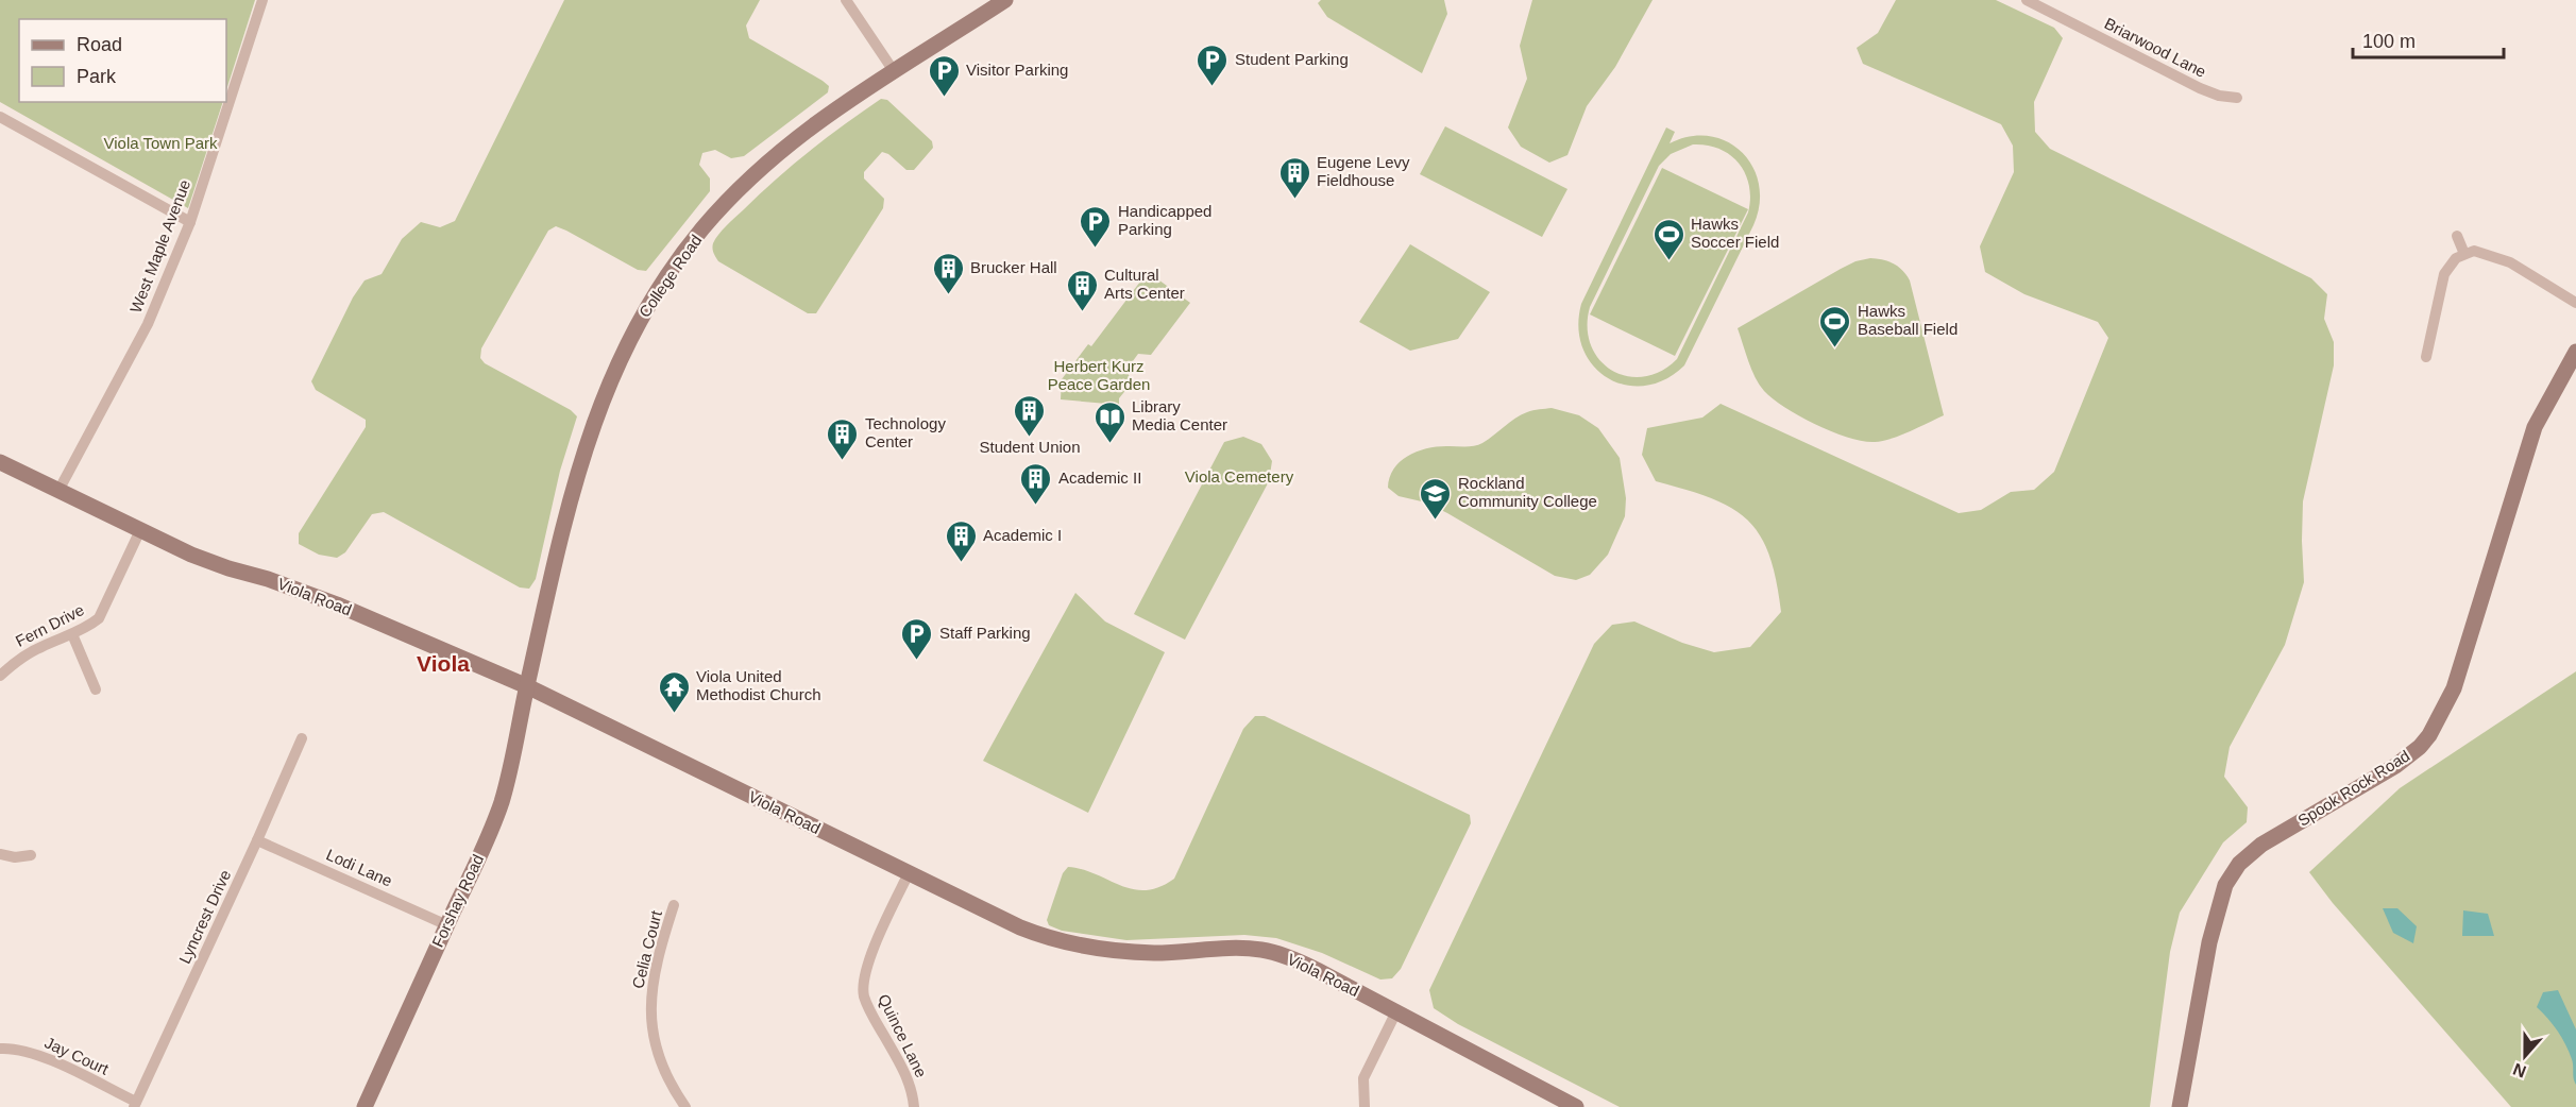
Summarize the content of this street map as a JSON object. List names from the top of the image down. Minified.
{"streets":{"street":["Briarwood Lane","West Maple Avenue","College Road","Viola Road","Fern Drive","Spook Rock Road","Lodi Lane","Forshay Road","Lyncrest Drive","Celia Court","Quince Lane","Jay Court"]},"crossings":[["West Maple Avenue","Viola Road"],["College Road","Viola Road"],["College Road","Forshay Road"],["Viola Road","Fern Drive"],["Viola Road","Forshay Road"],["Viola Road","Quince Lane"],["Lodi Lane","Forshay Road"],["Lodi Lane","Lyncrest Drive"],["Lyncrest Drive","Jay Court"]],"districts":["Viola"],"parks":["Viola Town Park","Herbert Kurz Peace Garden","Viola Cemetery"],"places":{"parking":["Student Parking","Visitor Parking","Handicapped Parking","Staff Parking"],"building":["Eugene Levy Fieldhouse","Brucker Hall","Cultural Arts Center","Student Union","Technology Center","Academic II","Academic I"],"sports":["Hawks Soccer Field","Hawks Baseball Field"],"library":["Library Media Center"],"school or university":["Rockland Community College"],"temple":["Viola United Methodist Church"]},"legend":["Road","Park"],"scale_bar":"100 m","north":"bottom"}
